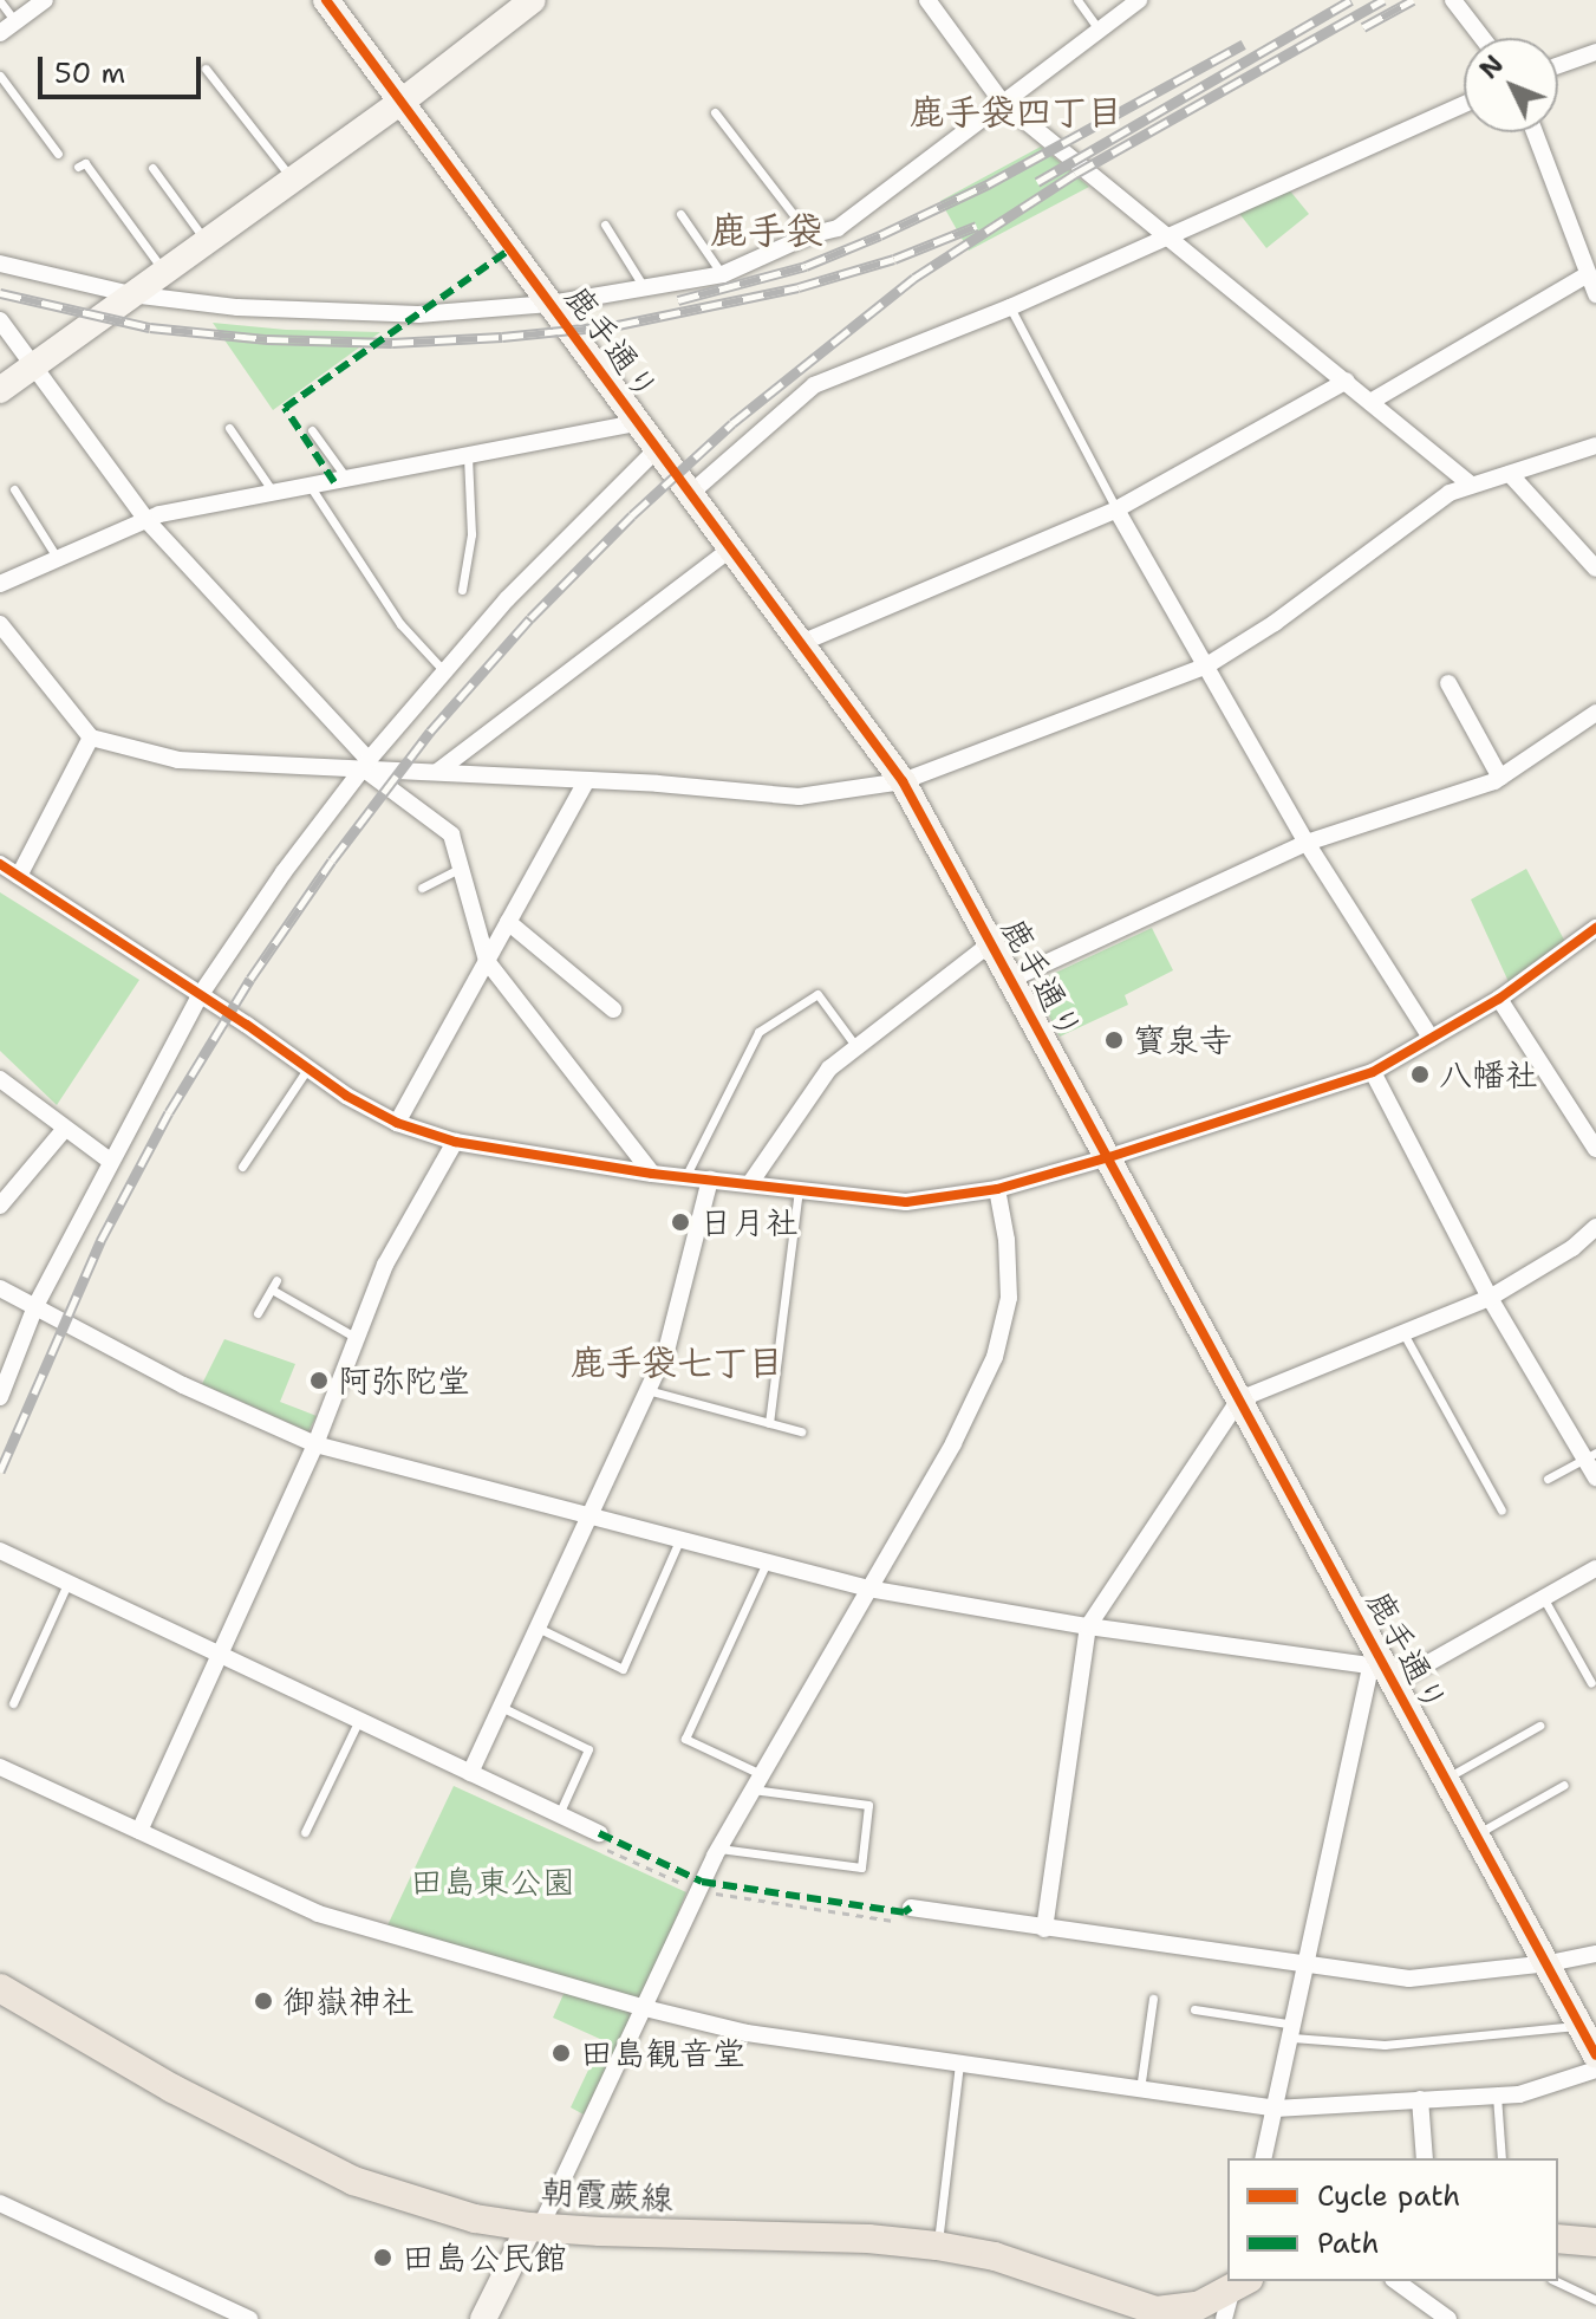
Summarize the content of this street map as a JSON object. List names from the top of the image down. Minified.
{"streets":{"main road":["朝霞蕨線"],"street":["鹿手通り"]},"districts":["鹿手袋四丁目","鹿手袋","鹿手袋七丁目"],"parks":["田島東公園"],"places":["寳泉寺","八幡社","日月社","阿弥陀堂","御嶽神社","田島観音堂","田島公民館"],"legend":["Cycle path","Path"],"scale_bar":"50 m","north":"top left"}
